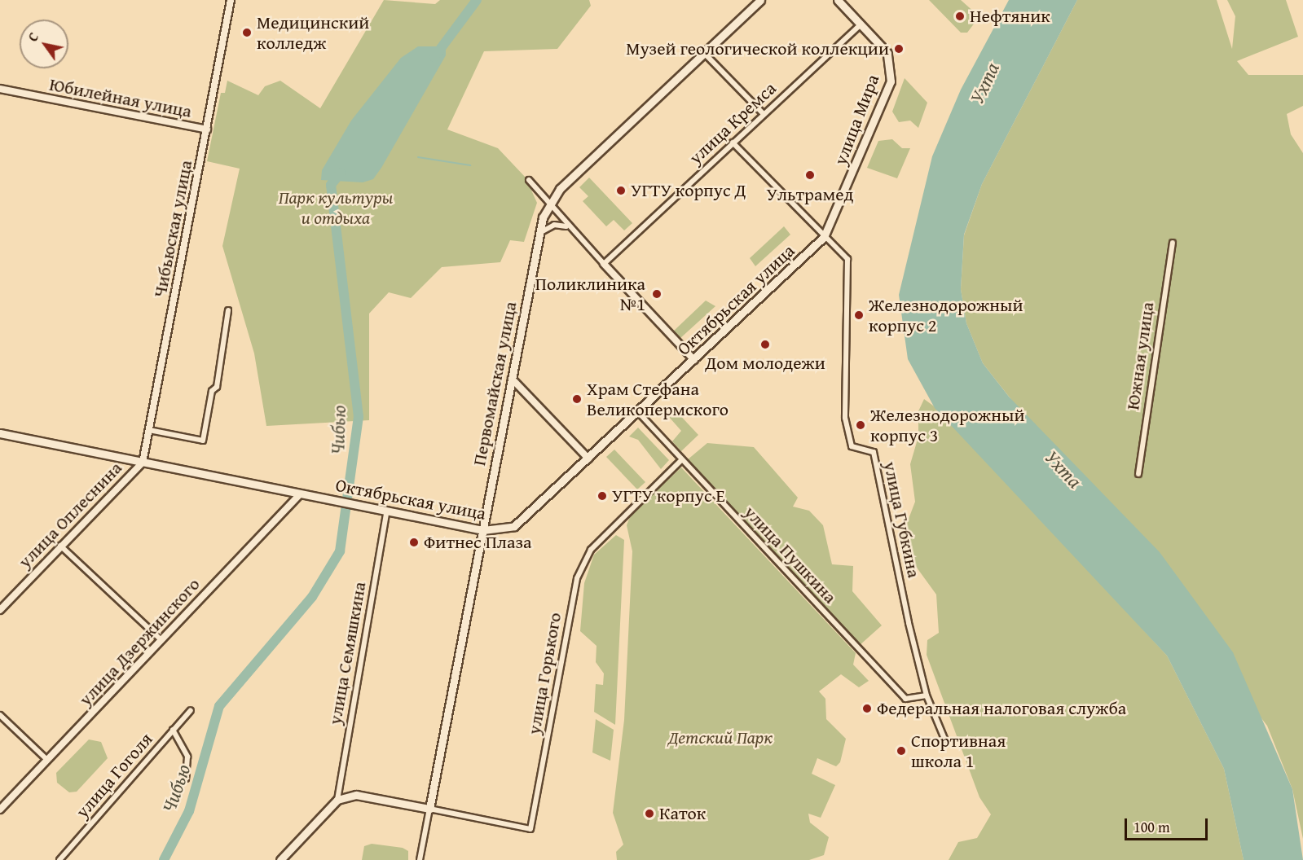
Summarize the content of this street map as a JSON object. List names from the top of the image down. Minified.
{"streets":{"main road":["улица Мира","Октябрьская улица","Первомайская улица"],"street":["Юбилейная улица","улица Кремса","Чибьюская улица","Южная улица","улица Оплеснина","улица Губкина","улица Пушкина","улица Дзержинского","улица Семяшкина","улица Горького","улица Гоголя"]},"crossings":[["Юбилейная улица","Чибьюская улица"],["улица Мира","улица Кремса"],["улица Мира","Октябрьская улица"],["улица Мира","улица Губкина"],["Чибьюская улица","Октябрьская улица"],["Чибьюская улица","улица Оплеснина"],["Октябрьская улица","Первомайская улица"],["Октябрьская улица","улица Оплеснина"],["Октябрьская улица","улица Губкина"],["Октябрьская улица","улица Пушкина"],["Октябрьская улица","улица Дзержинского"],["Октябрьская улица","улица Семяшкина"],["Первомайская улица","улица Горького"],["улица Губкина","улица Пушкина"],["улица Пушкина","улица Горького"]],"water":["Ухта","Чибью"],"parks":["Парк культуры и отдыха","Детский Парк"],"places":["Нефтяник","Медицинский колледж","Музей геологической коллекции","Ультрамед","УГТУ корпус Д","Поликлиника №1","Железнодорожный корпус 2","Дом молодежи","Храм Стефана Великопермского","Железнодорожный корпус 3","УГТУ корпус Е","Фитнес Плаза","Федеральная налоговая служба","Спортивная школа 1","Каток"],"scale_bar":"100 m","north":"top left"}
